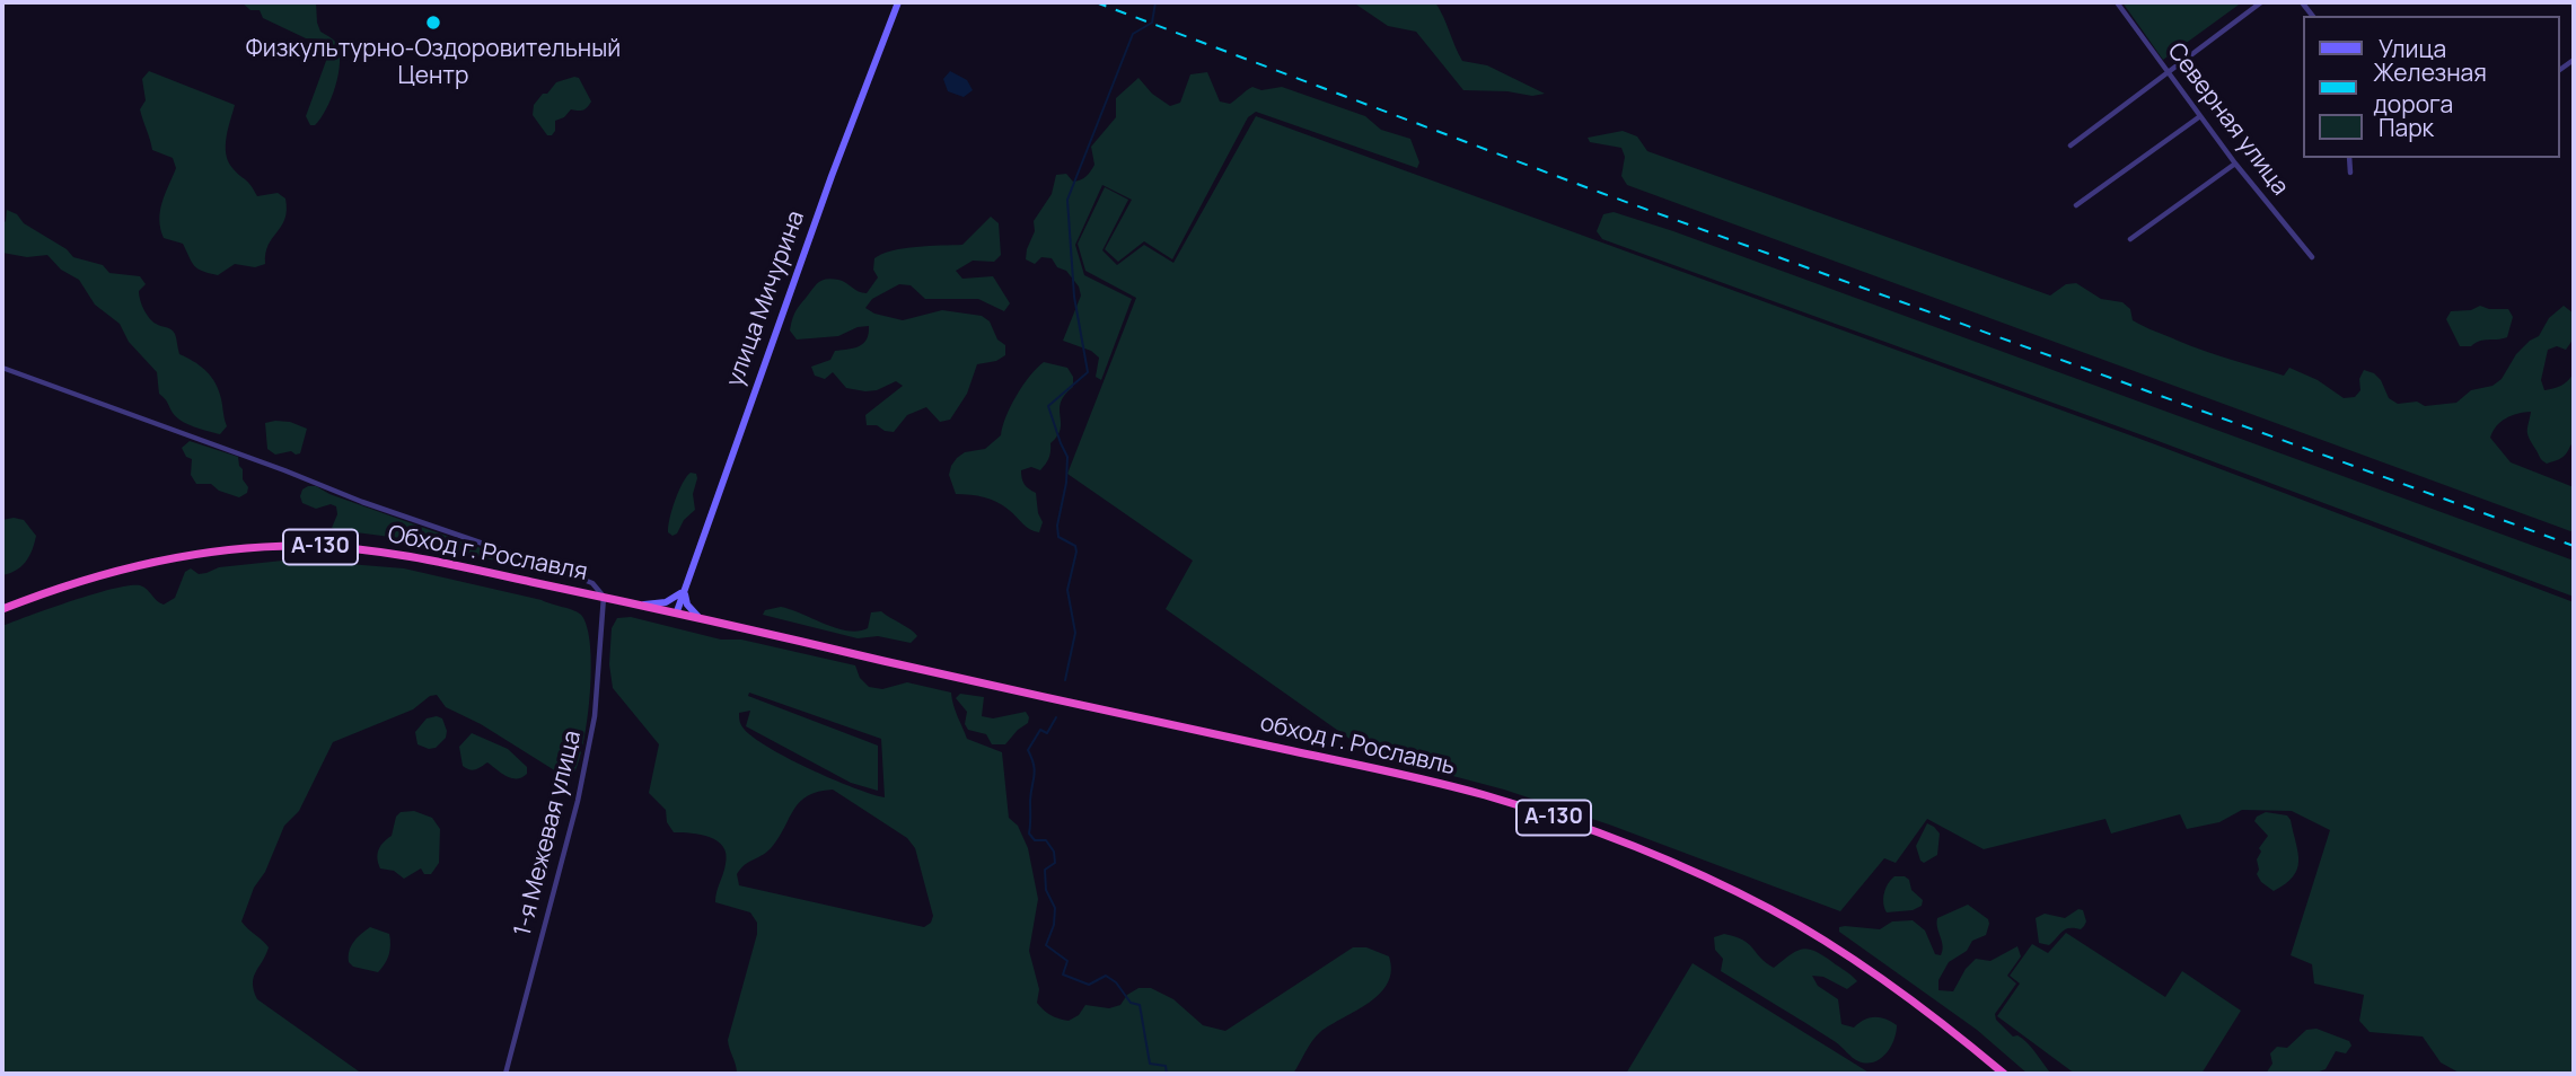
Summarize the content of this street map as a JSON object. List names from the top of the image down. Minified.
{"streets":{"highway":["А-130","Обход г. Рославля","обход г. Рославль"],"main road":["улица Мичурина"],"street":["Северная улица","1-я Межевая улица"]},"crossings":[["улица Мичурина","обход г. Рославль"],["Обход г. Рославля","обход г. Рославль"],["Обход г. Рославля","1-я Межевая улица"]],"places":["Физкультурно-Оздоровительный Центр"],"legend":["Улица","Железная дорога","Парк"]}
